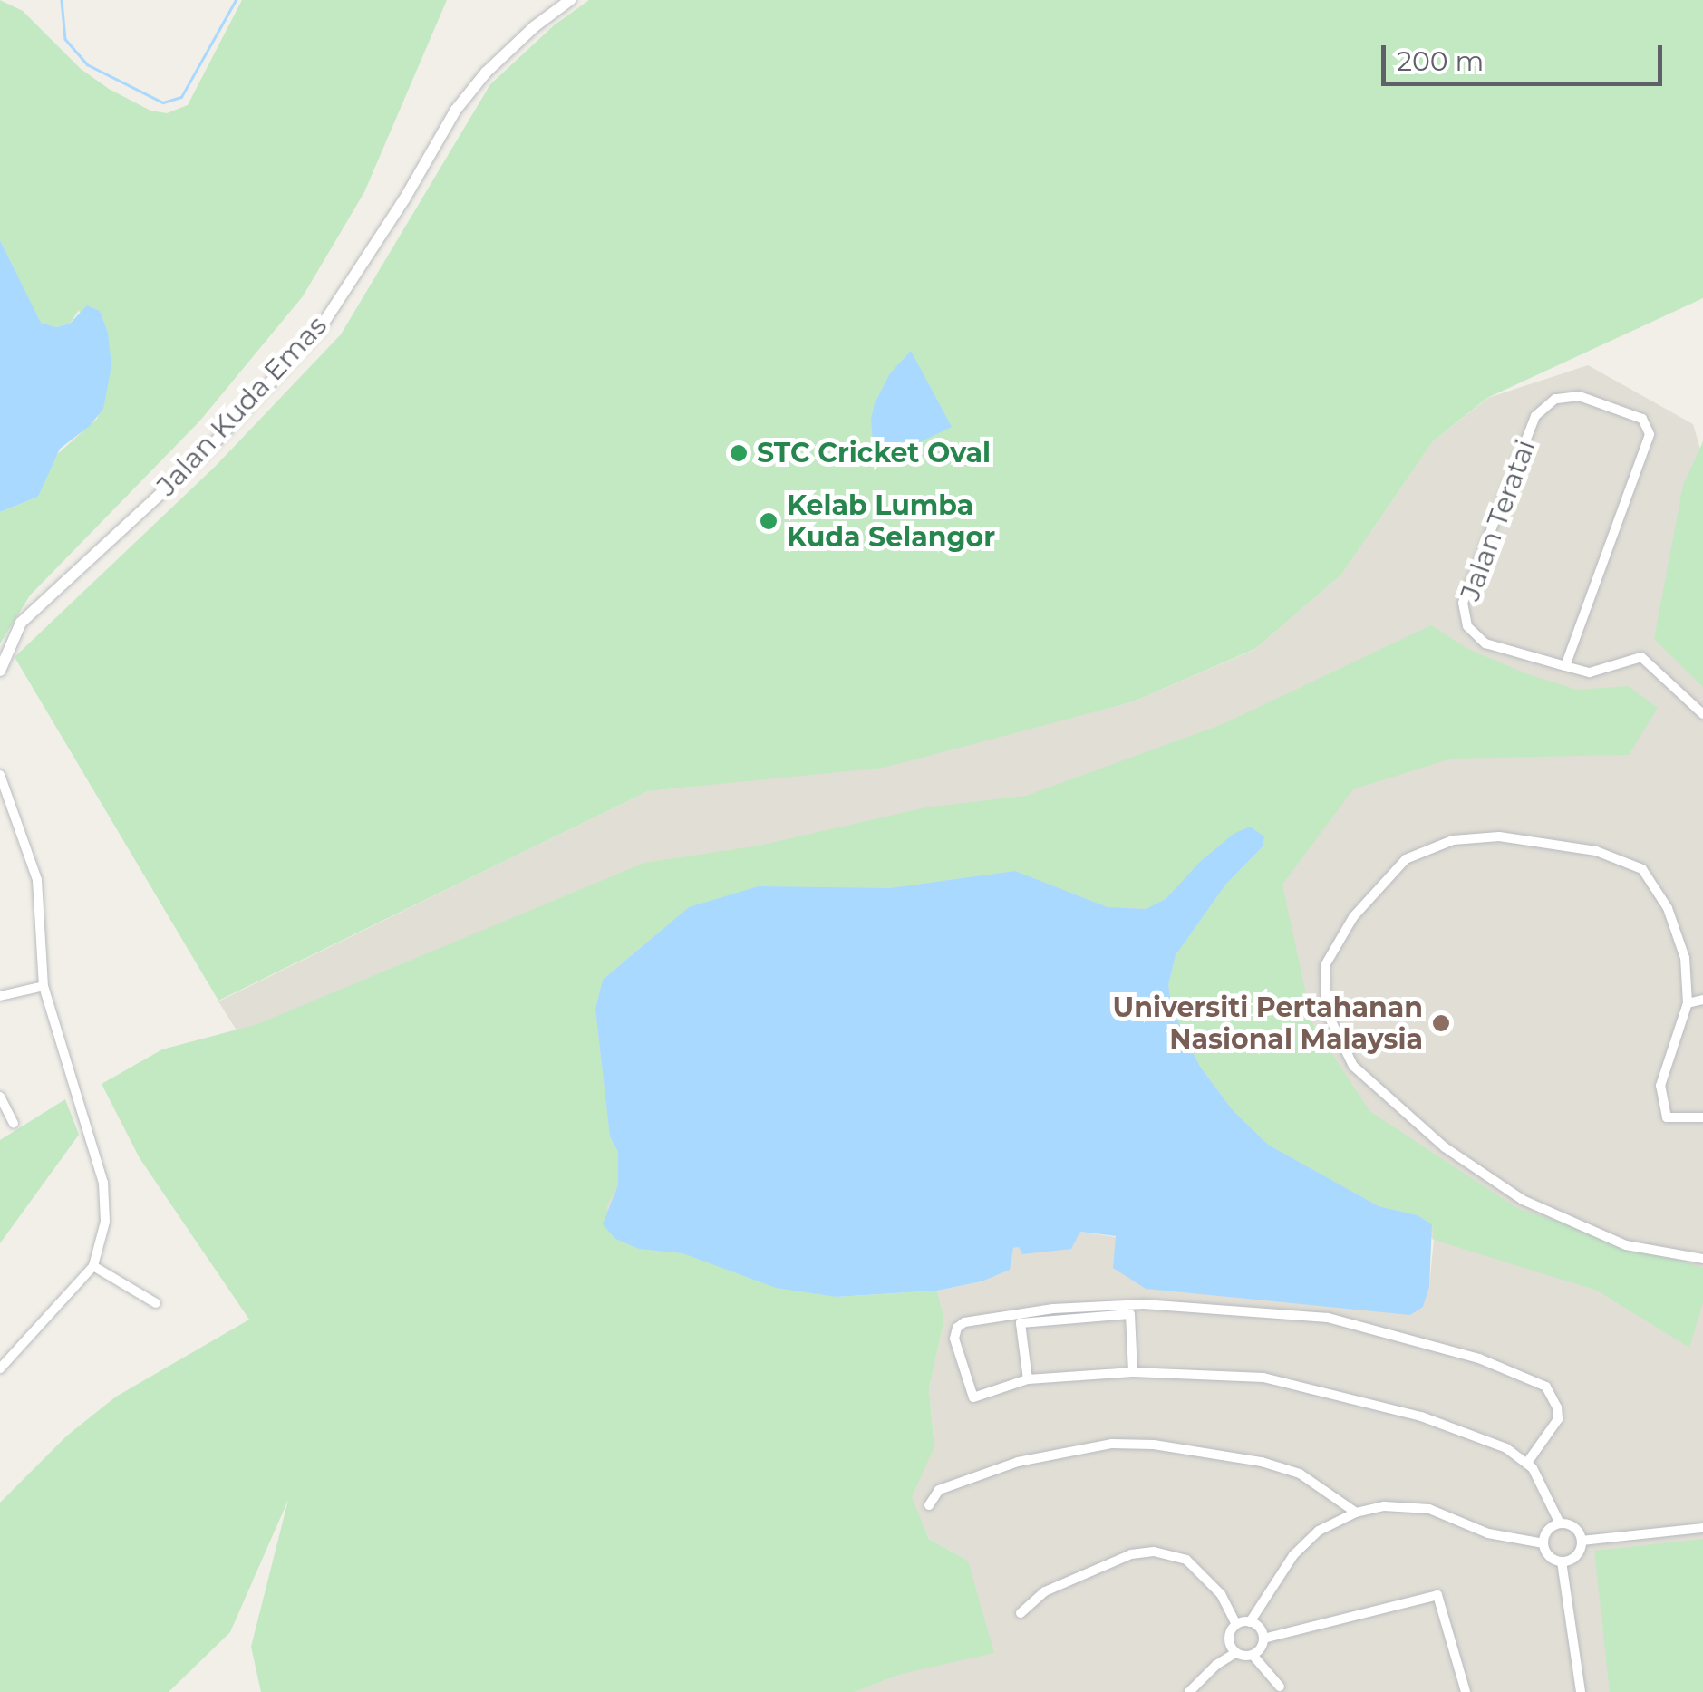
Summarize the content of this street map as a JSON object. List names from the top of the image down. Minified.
{"streets":{"street":["Jalan Kuda Emas","Jalan Teratai"]},"places":["STC Cricket Oval","Kelab Lumba Kuda Selangor","Universiti Pertahanan Nasional Malaysia"],"scale_bar":"200 m"}
